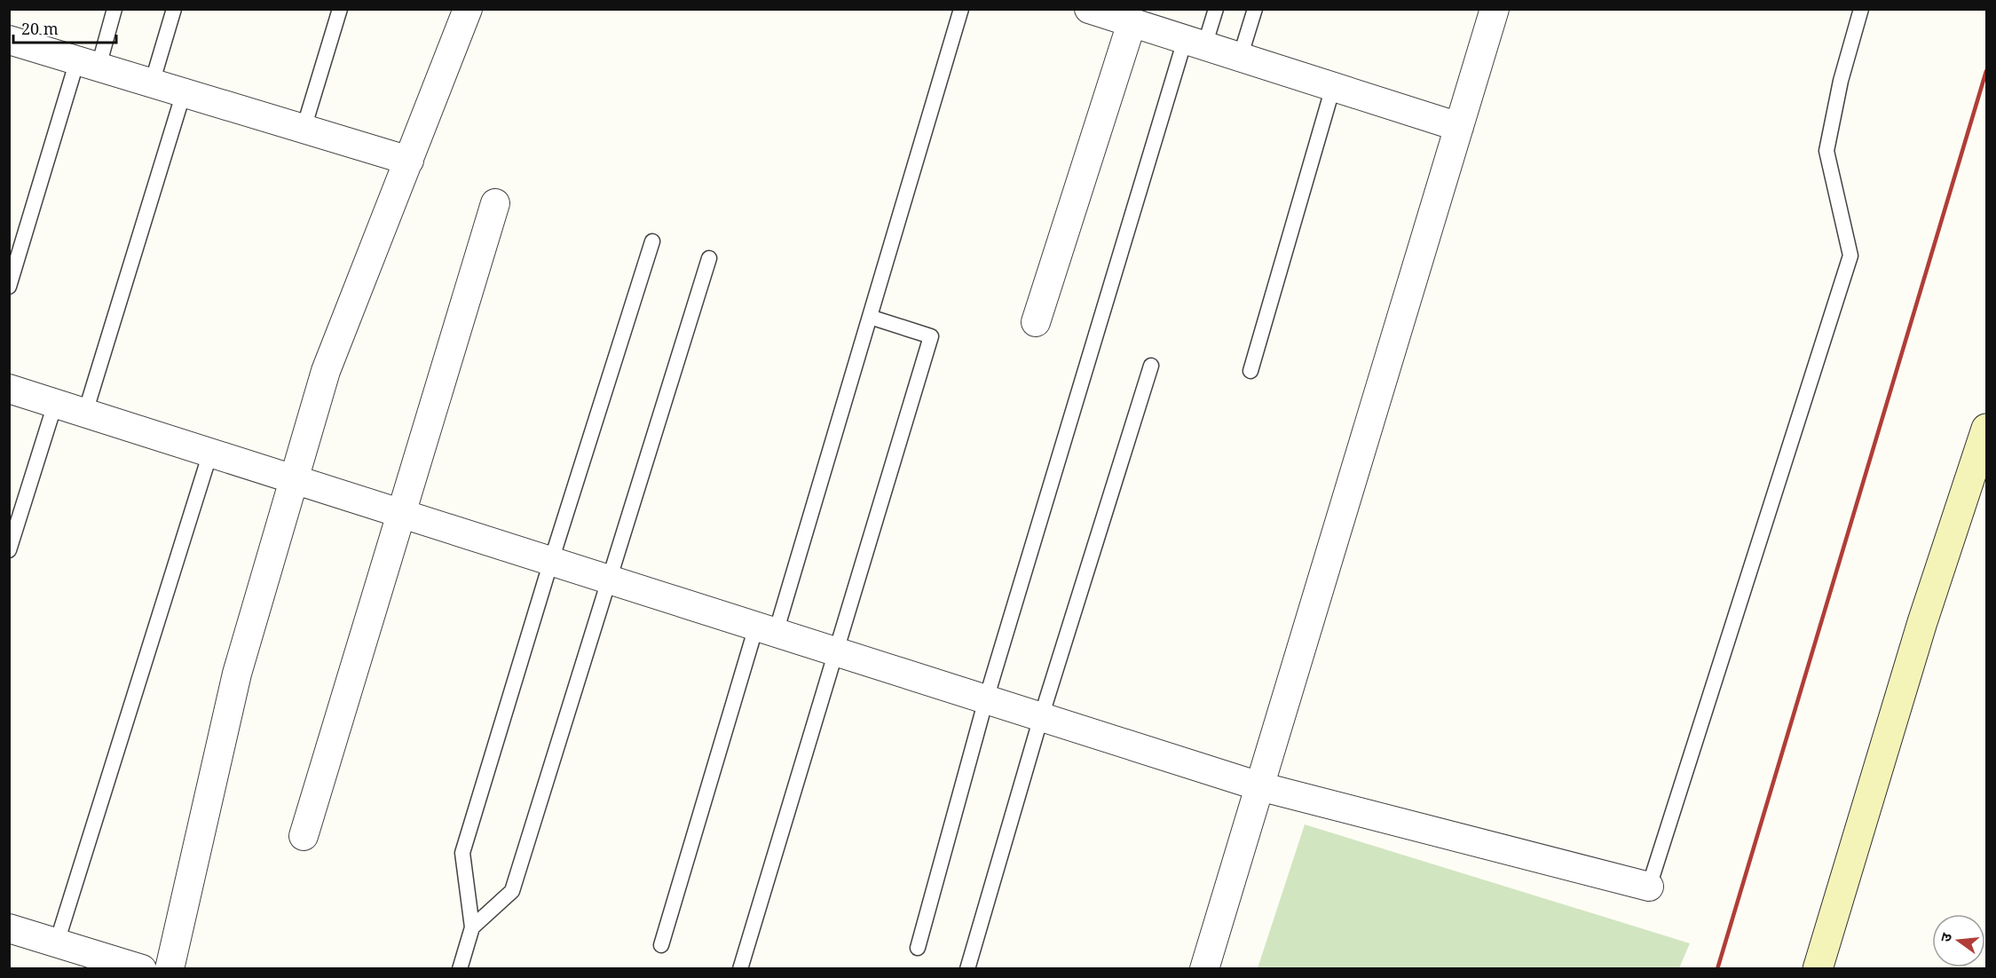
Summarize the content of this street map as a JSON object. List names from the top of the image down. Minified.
{"scale_bar":"20 m","north":"left"}
